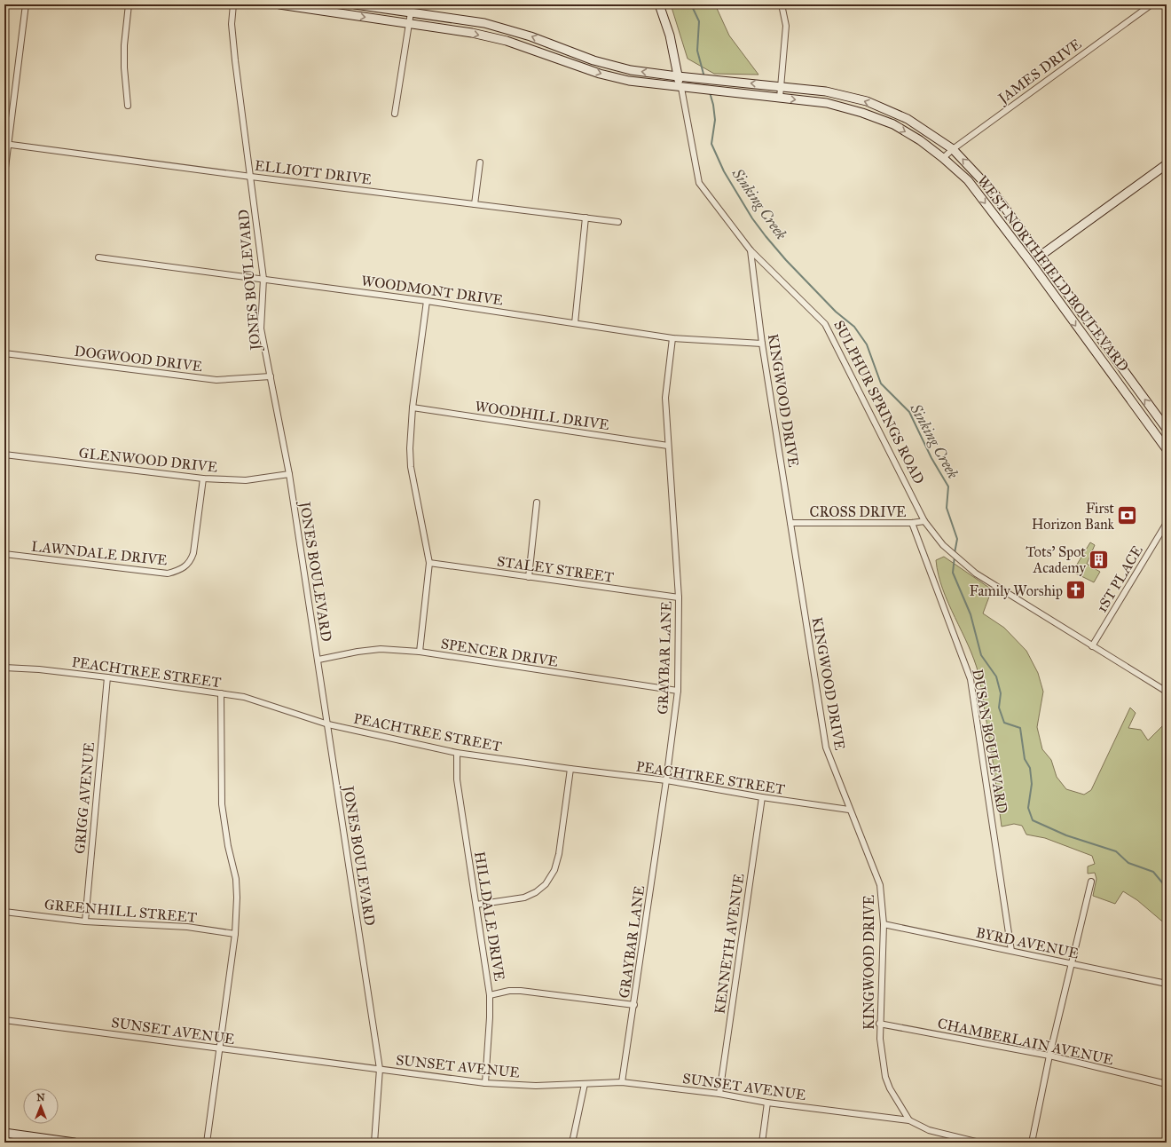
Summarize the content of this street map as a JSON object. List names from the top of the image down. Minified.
{"streets":{"main road":["WEST NORTHFIELD BOULEVARD","SULPHUR SPRINGS ROAD"],"street":["JAMES DRIVE","ELLIOTT DRIVE","JONES BOULEVARD","WOODMONT DRIVE","DOGWOOD DRIVE","KINGWOOD DRIVE","WOODHILL DRIVE","GLENWOOD DRIVE","CROSS DRIVE","LAWNDALE DRIVE","STALEY STREET","1ST PLACE","SPENCER DRIVE","GRAYBAR LANE","PEACHTREE STREET","DUSAN BOULEVARD","GRIGG AVENUE","GREENHILL STREET","HILLDALE DRIVE","BYRD AVENUE","KENNETH AVENUE","SUNSET AVENUE","CHAMBERLAIN AVENUE"]},"crossings":[["JAMES DRIVE","WEST NORTHFIELD BOULEVARD"],["ELLIOTT DRIVE","JONES BOULEVARD"],["WEST NORTHFIELD BOULEVARD","SULPHUR SPRINGS ROAD"],["JONES BOULEVARD","WOODMONT DRIVE"],["JONES BOULEVARD","DOGWOOD DRIVE"],["JONES BOULEVARD","GLENWOOD DRIVE"],["JONES BOULEVARD","SPENCER DRIVE"],["JONES BOULEVARD","PEACHTREE STREET"],["JONES BOULEVARD","SUNSET AVENUE"],["WOODMONT DRIVE","KINGWOOD DRIVE"],["WOODMONT DRIVE","GRAYBAR LANE"],["KINGWOOD DRIVE","SULPHUR SPRINGS ROAD"],["KINGWOOD DRIVE","CROSS DRIVE"],["KINGWOOD DRIVE","PEACHTREE STREET"],["KINGWOOD DRIVE","BYRD AVENUE"],["KINGWOOD DRIVE","SUNSET AVENUE"],["KINGWOOD DRIVE","CHAMBERLAIN AVENUE"],["SULPHUR SPRINGS ROAD","CROSS DRIVE"],["SULPHUR SPRINGS ROAD","1ST PLACE"],["WOODHILL DRIVE","GRAYBAR LANE"],["GLENWOOD DRIVE","LAWNDALE DRIVE"],["CROSS DRIVE","DUSAN BOULEVARD"],["STALEY STREET","GRAYBAR LANE"],["SPENCER DRIVE","GRAYBAR LANE"],["GRAYBAR LANE","PEACHTREE STREET"],["GRAYBAR LANE","SUNSET AVENUE"],["PEACHTREE STREET","GRIGG AVENUE"],["PEACHTREE STREET","HILLDALE DRIVE"],["PEACHTREE STREET","KENNETH AVENUE"],["DUSAN BOULEVARD","BYRD AVENUE"],["GRIGG AVENUE","GREENHILL STREET"],["HILLDALE DRIVE","SUNSET AVENUE"],["KENNETH AVENUE","SUNSET AVENUE"]],"water":["Sinking Creek"],"places":{"bank":["First Horizon Bank"],"building":["Tots' Spot Academy"],"church":["Family Worship"]},"north":"top"}
